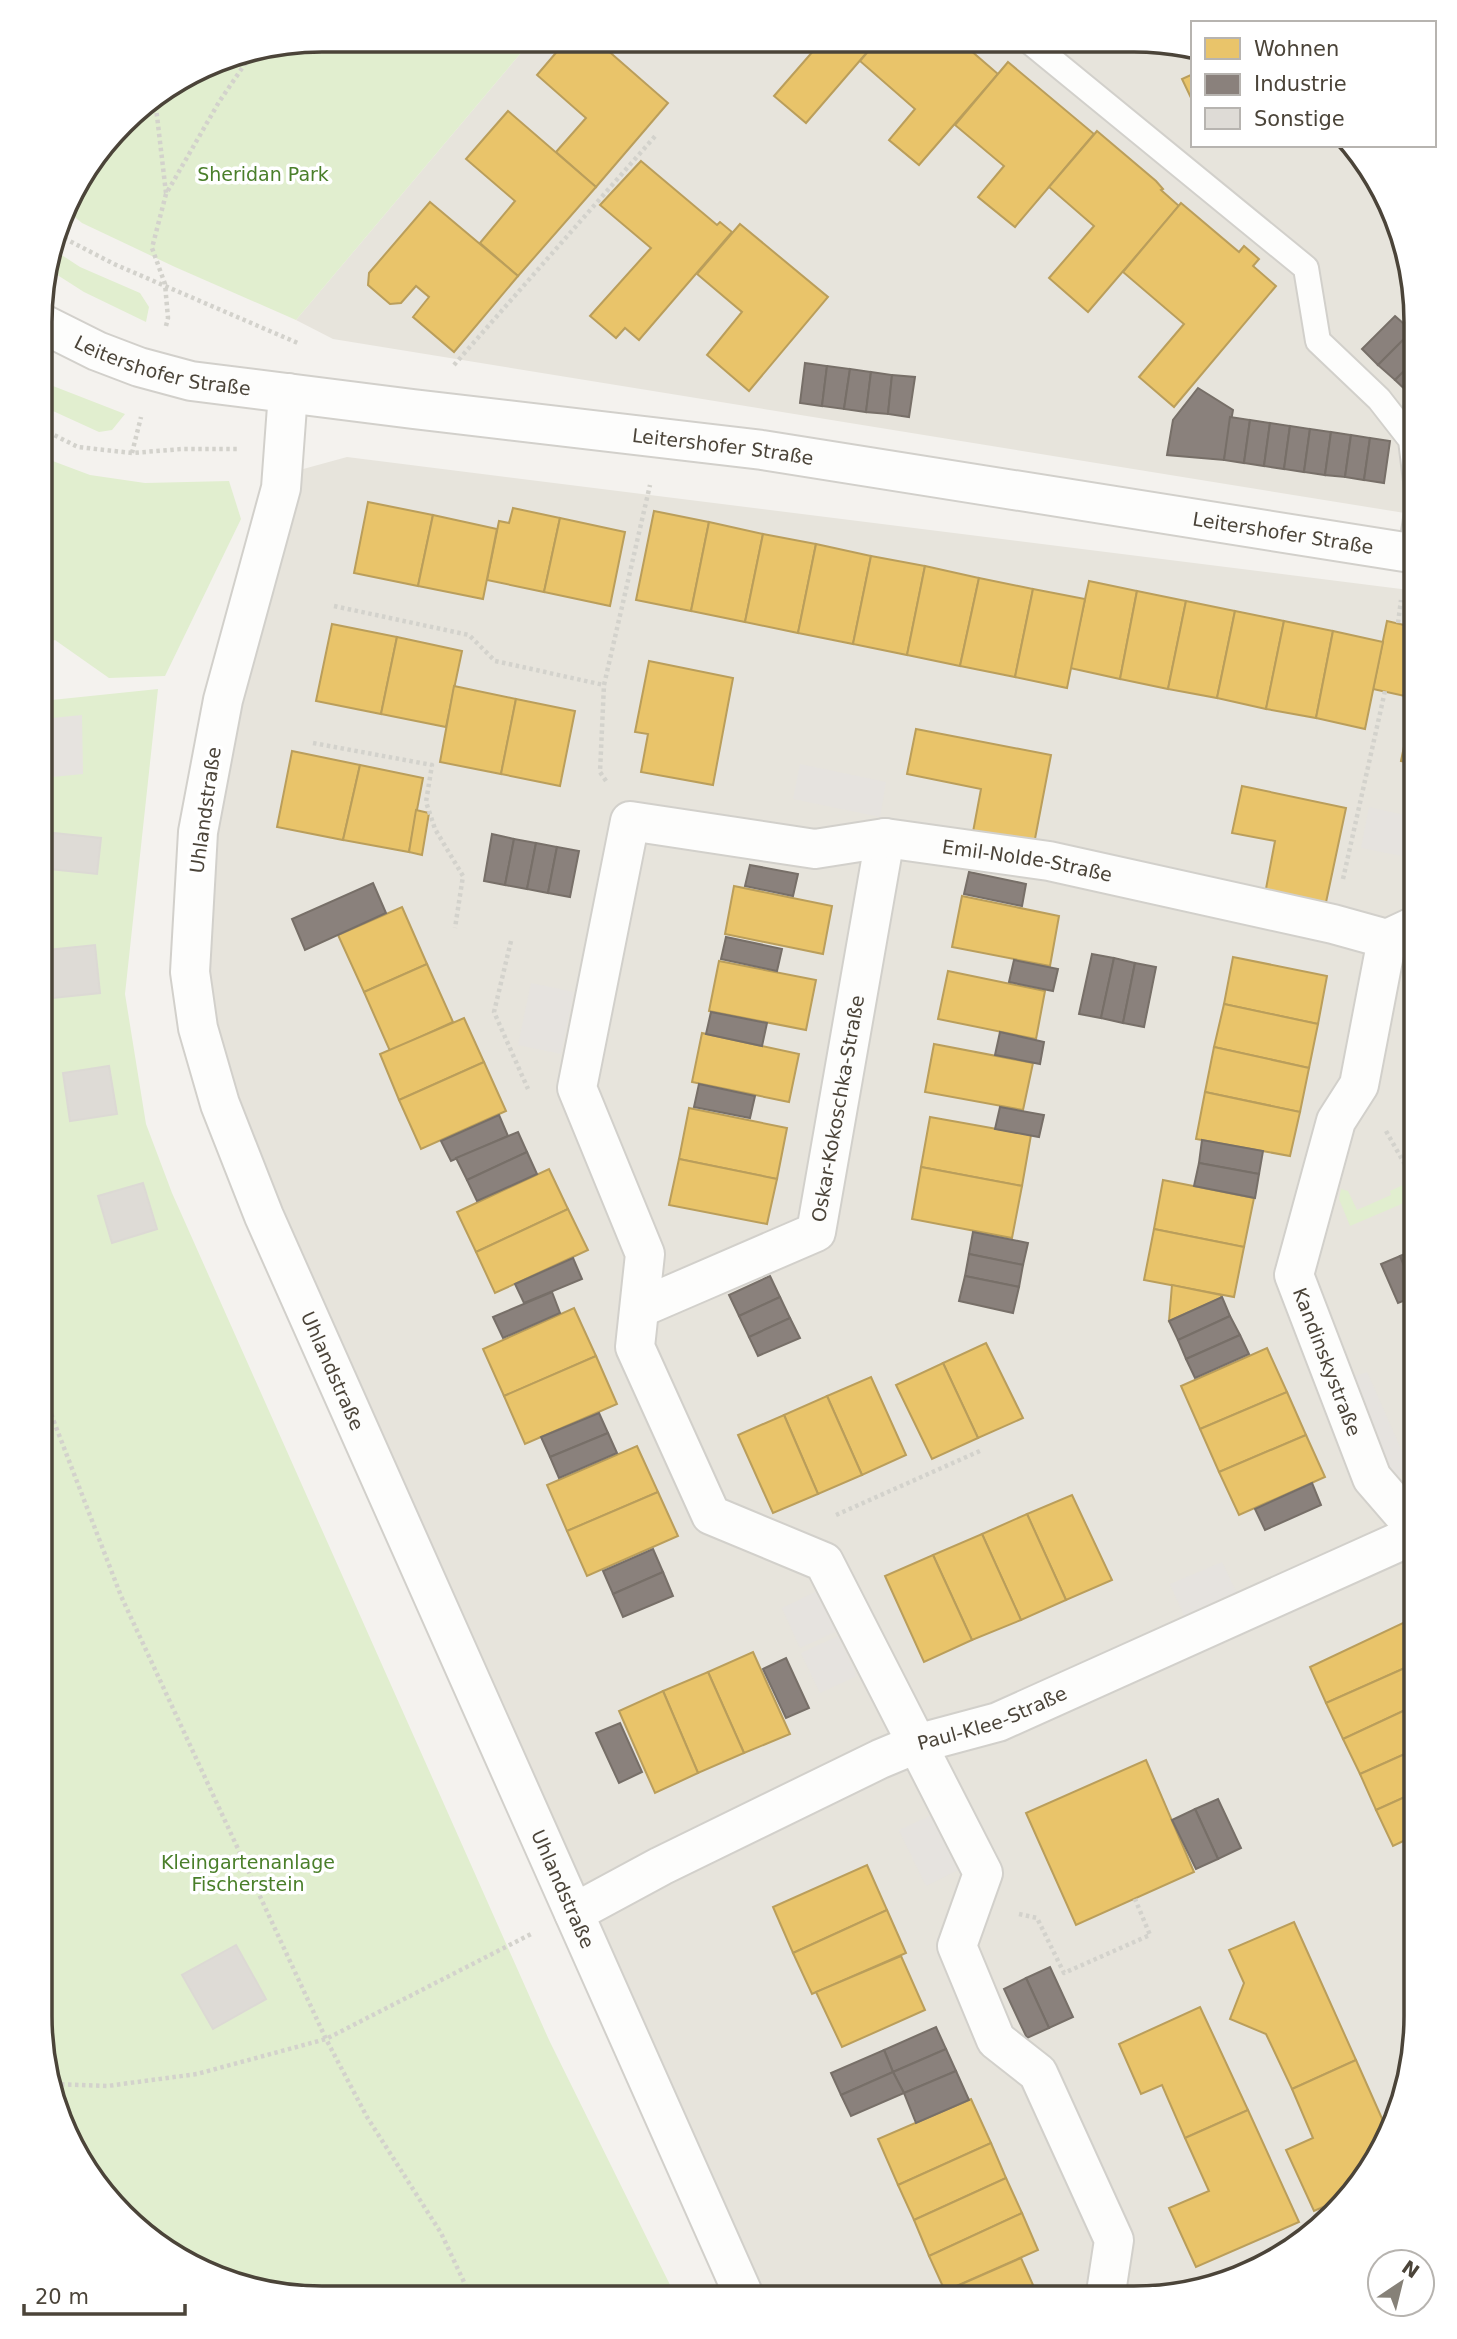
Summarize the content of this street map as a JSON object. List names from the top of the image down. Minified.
{"streets":{"street":["Leitershofer Straße","Uhlandstraße","Emil-Nolde-Straße","Oskar-Kokoschka-Straße","Kandinskystraße","Paul-Klee-Straße"]},"crossings":[["Leitershofer Straße","Uhlandstraße"],["Uhlandstraße","Paul-Klee-Straße"],["Emil-Nolde-Straße","Oskar-Kokoschka-Straße"],["Emil-Nolde-Straße","Kandinskystraße"]],"parks":["Sheridan Park","Kleingartenanlage Fischerstein"],"legend":["Wohnen","Industrie","Sonstige"],"scale_bar":"20 m","north":"top right"}
